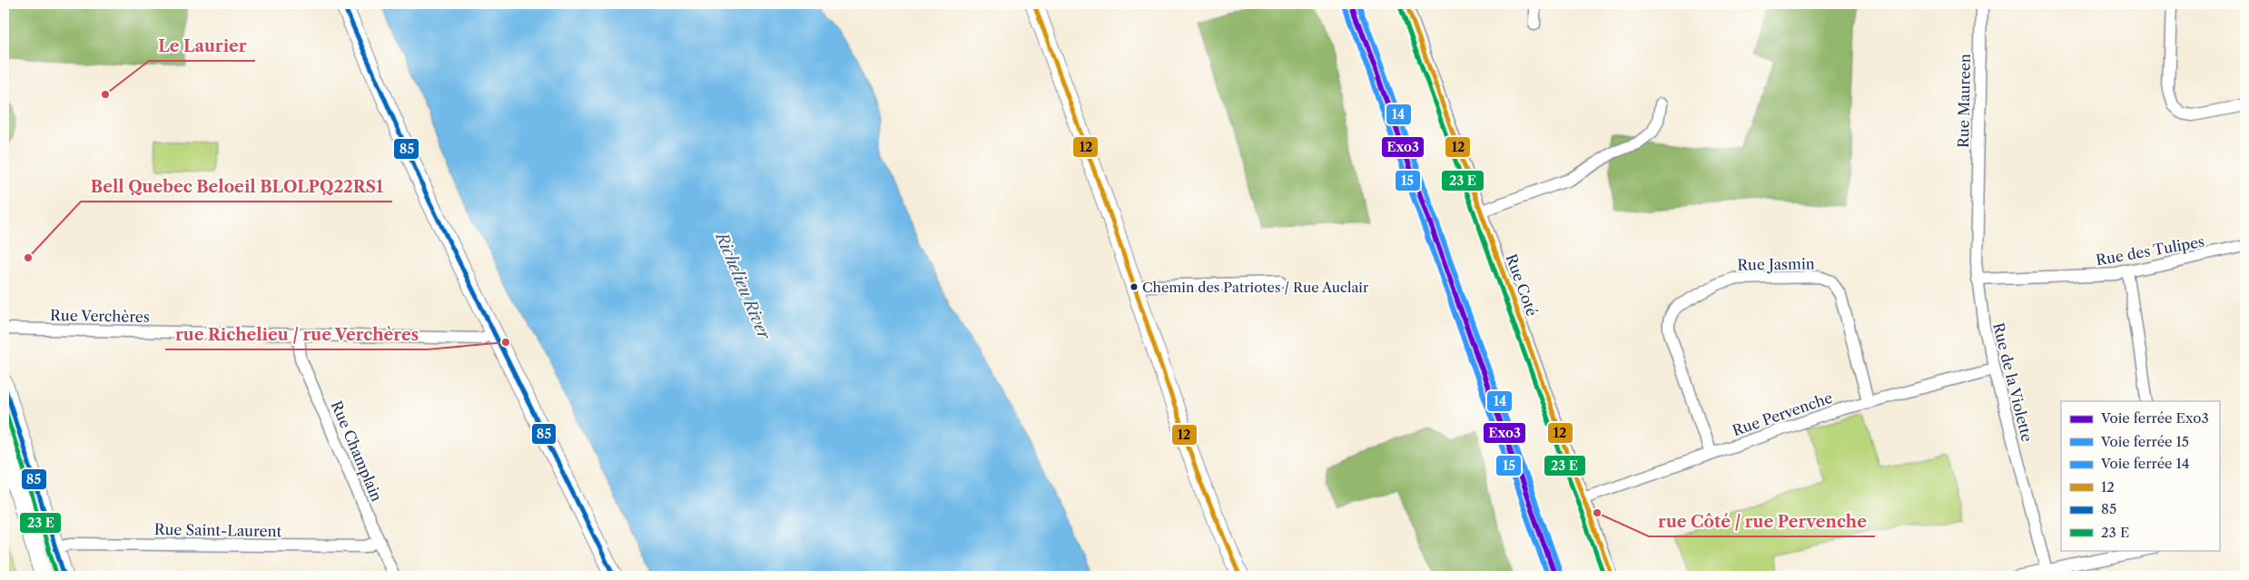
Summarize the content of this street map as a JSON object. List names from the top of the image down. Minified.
{"streets":{"street":["Rue Maureen","Rue des Tulipes","Rue Jasmin","Rue Coté","Rue Verchères","Rue de la Violette","Rue Pervenche","Rue Champlain","Rue Saint-Laurent"]},"crossings":[["Rue Maureen","Rue de la Violette"],["Rue des Tulipes","Rue de la Violette"],["Rue Jasmin","Rue Pervenche"],["Rue Coté","Rue Pervenche"],["Rue Verchères","Rue Champlain"],["Rue de la Violette","Rue Pervenche"],["Rue Champlain","Rue Saint-Laurent"]],"water":["Richelieu River"],"places":["Le Laurier","Bell Quebec Beloeil BLOLPQ22RS1","Chemin des Patriotes / Rue Auclair","rue Richelieu / rue Verchères","rue Côté / rue Pervenche"],"lines":["rail line Exo3","rail line 14","transit line 12","transit line 85","rail line 15"],"legend":["Voie ferrée Exo3","Voie ferrée 15","Voie ferrée 14","12","85","23 E"]}
